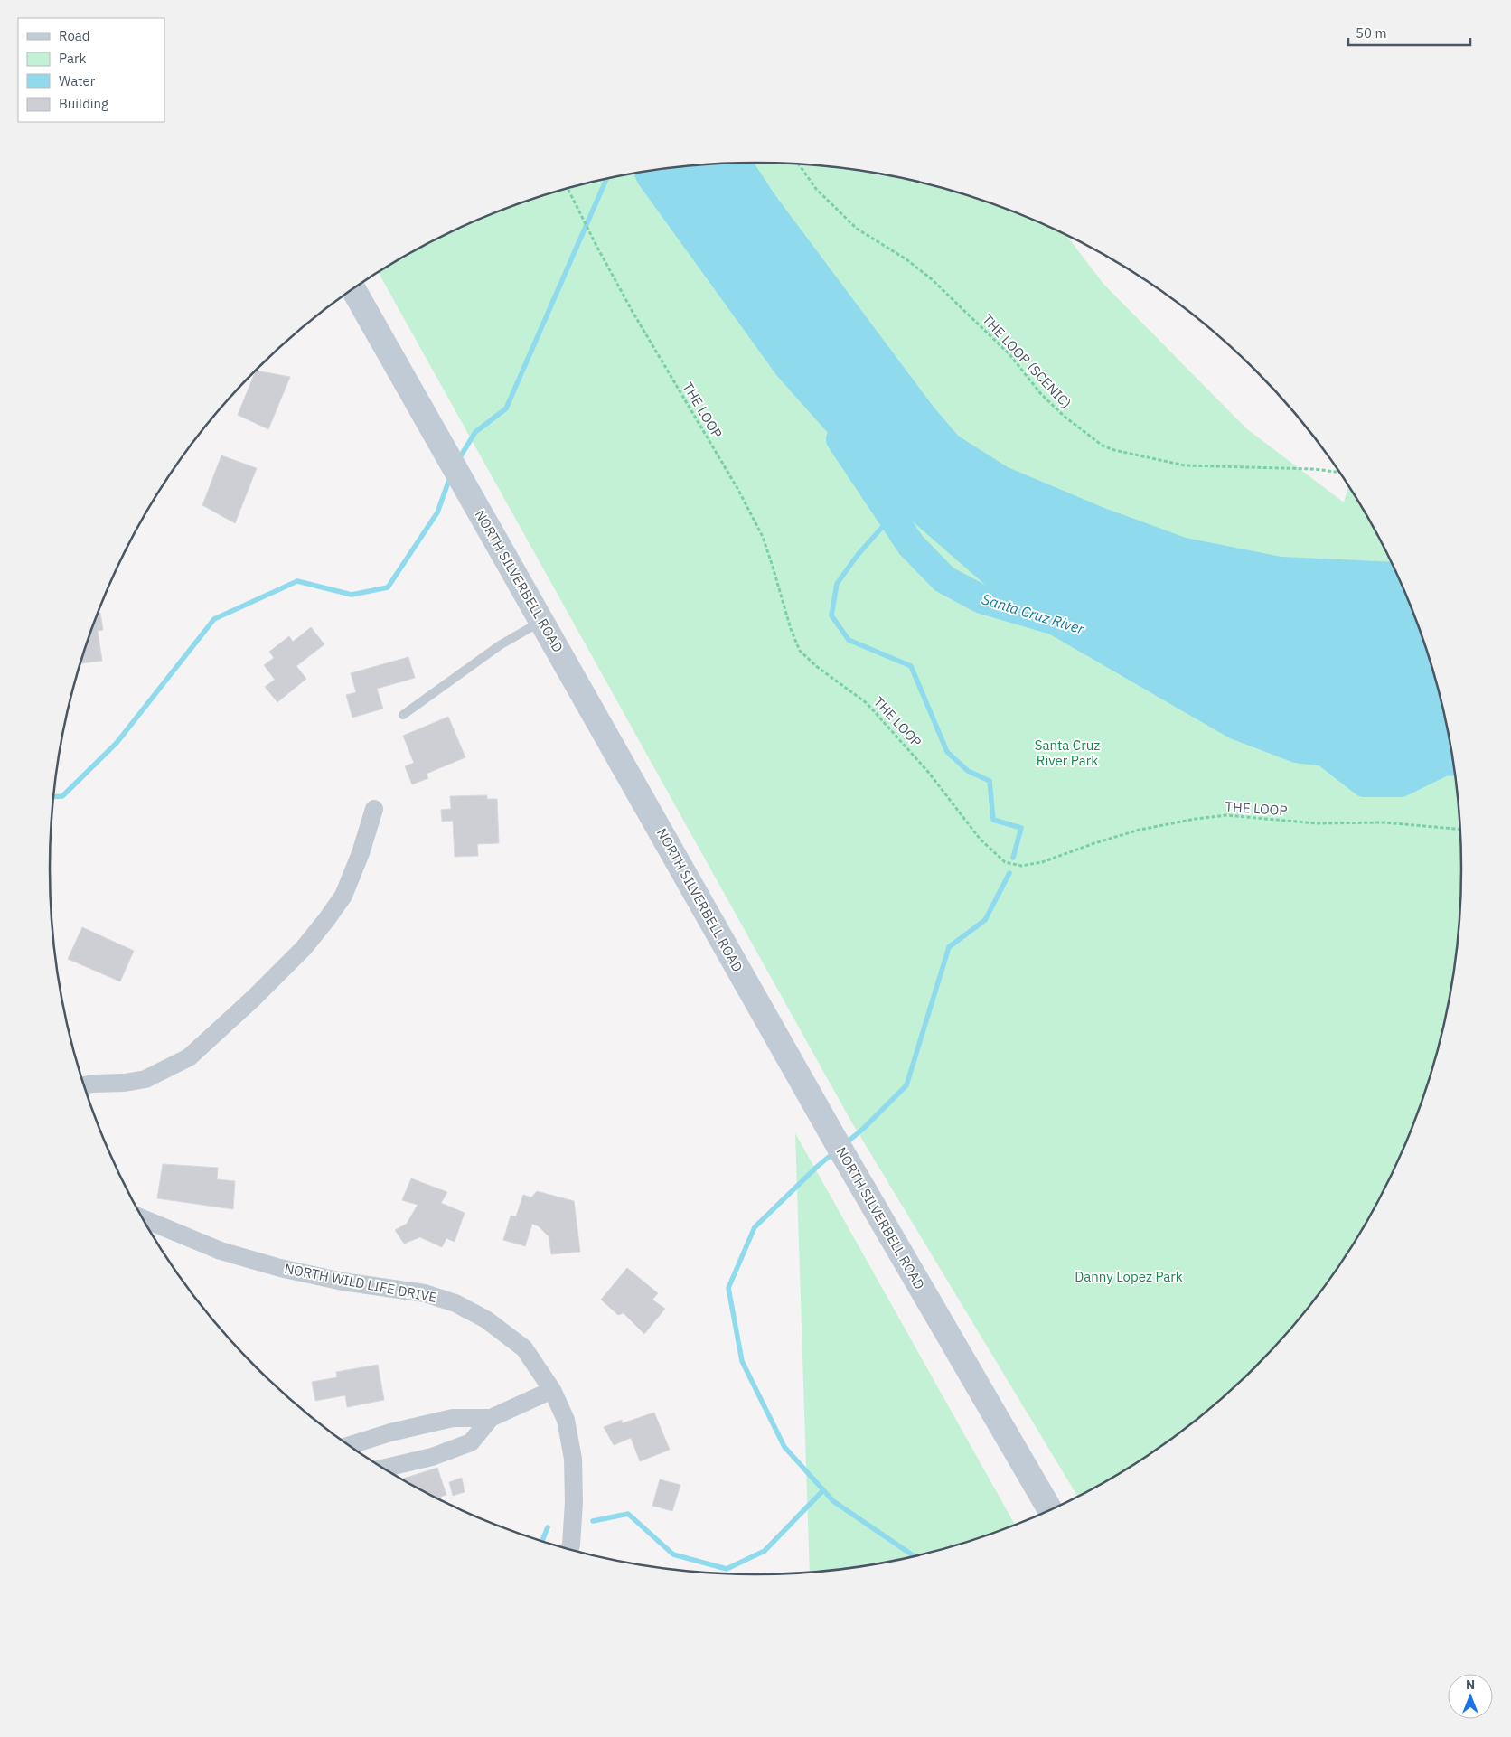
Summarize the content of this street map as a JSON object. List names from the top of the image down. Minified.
{"streets":{"main road":["NORTH SILVERBELL ROAD"],"street":["NORTH WILD LIFE DRIVE"],"path":["THE LOOP (SCENIC)","THE LOOP"]},"water":["Santa Cruz River"],"parks":["Santa Cruz River Park","Danny Lopez Park"],"legend":["Road","Park","Water","Building"],"scale_bar":"50 m","north":"top"}
